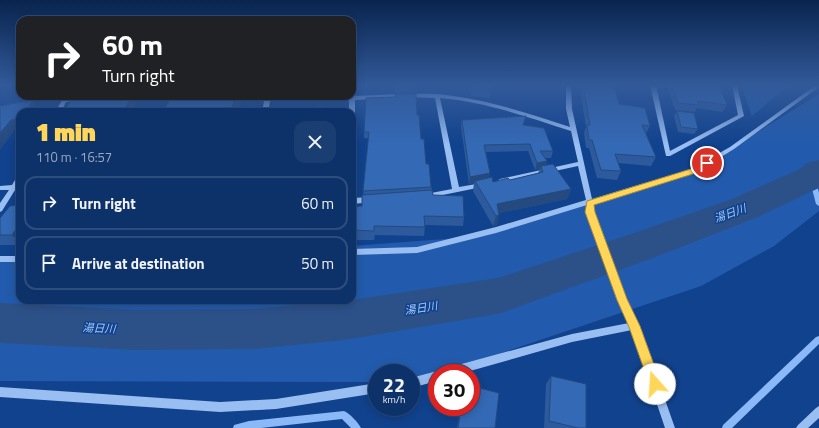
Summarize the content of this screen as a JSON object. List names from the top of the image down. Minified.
{"water":["湯日川"],"page":{"turn":["60 m","Turn right"],"heading":["1 min","110 m · 16:57"],"list":[{"name":"Turn right","value":"60 m"},{"name":"Arrive at destination","value":"50 m"}],"speed":"22 km/h","limit":"30"}}
